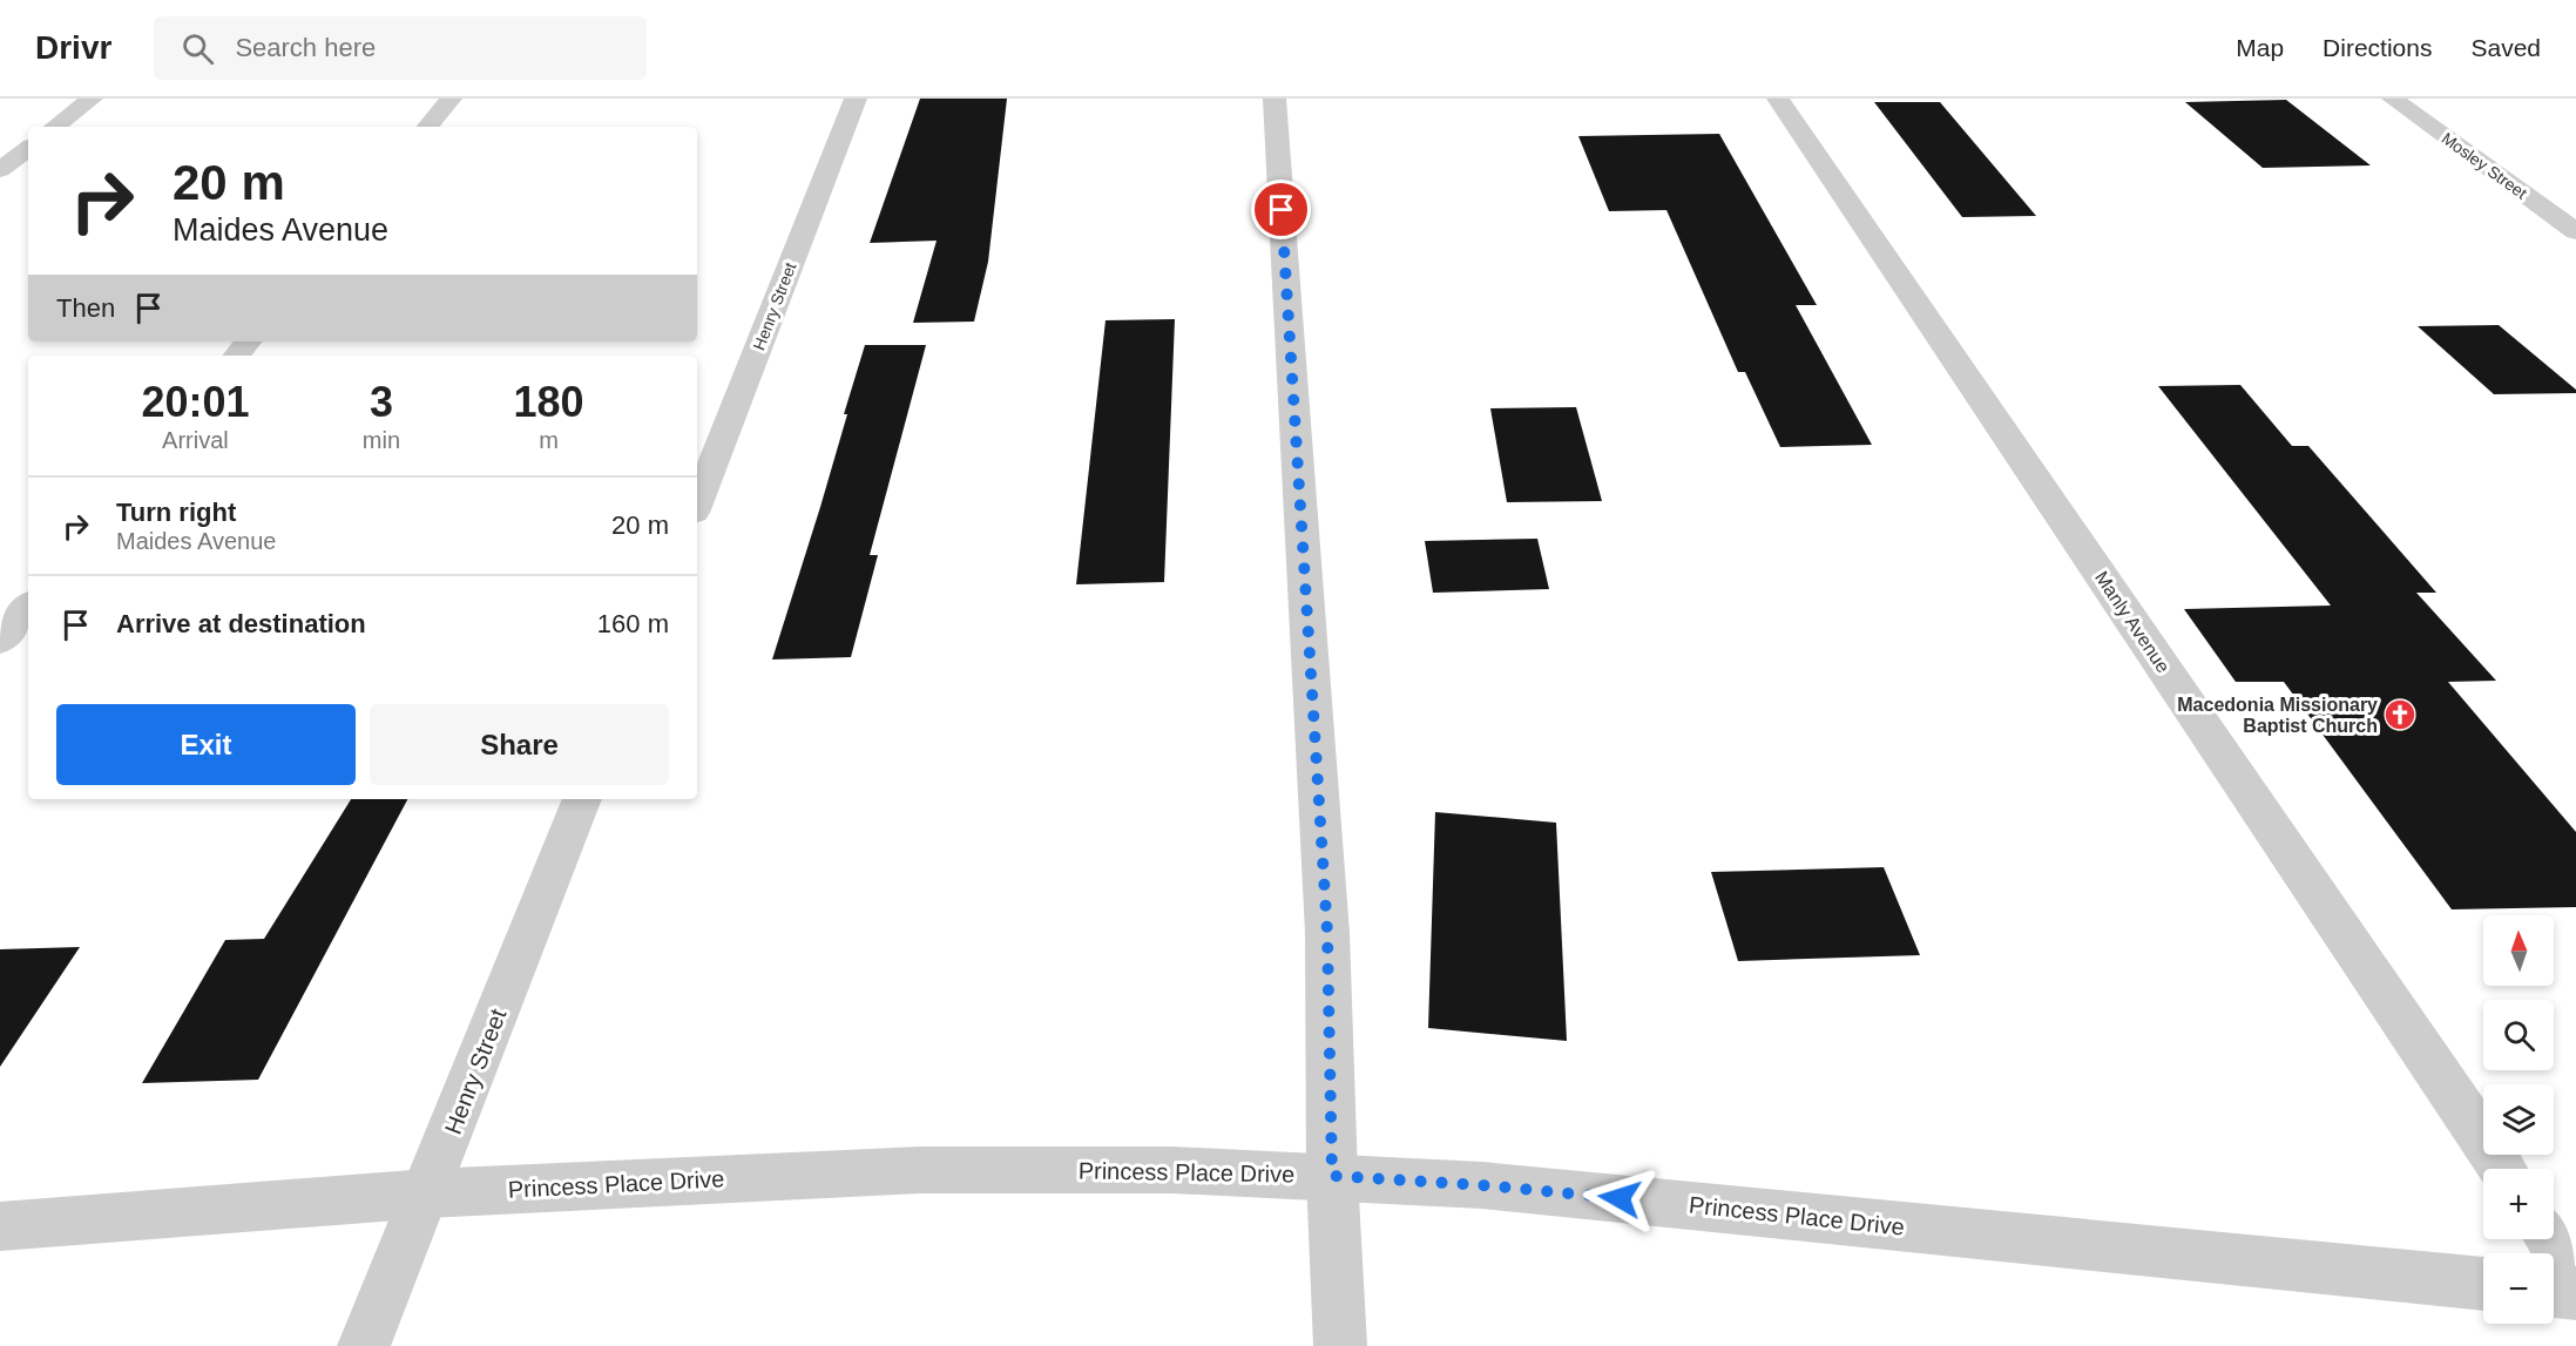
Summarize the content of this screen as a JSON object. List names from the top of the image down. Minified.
{"streets":{"street":["Mosley Street","Henry Street","Manly Avenue","Princess Place Drive"]},"crossings":[["Henry Street","Princess Place Drive"]],"places":{"church":["Macedonia Missionary Baptist Church"]},"north":"top","page":{"header":"Drivr","search":"Search here","nav":["Map","Directions","Saved"],"turn":["20 m","Maides Avenue"],"then":"Then","eta":["20:01","Arrival","3","min","180","m"],"list":[{"name":"Turn right","note":"Maides Avenue","value":"20 m"},{"name":"Arrive at destination","value":"160 m"}],"buttons":["Exit","Share"],"map_buttons":["+","−"]}}
